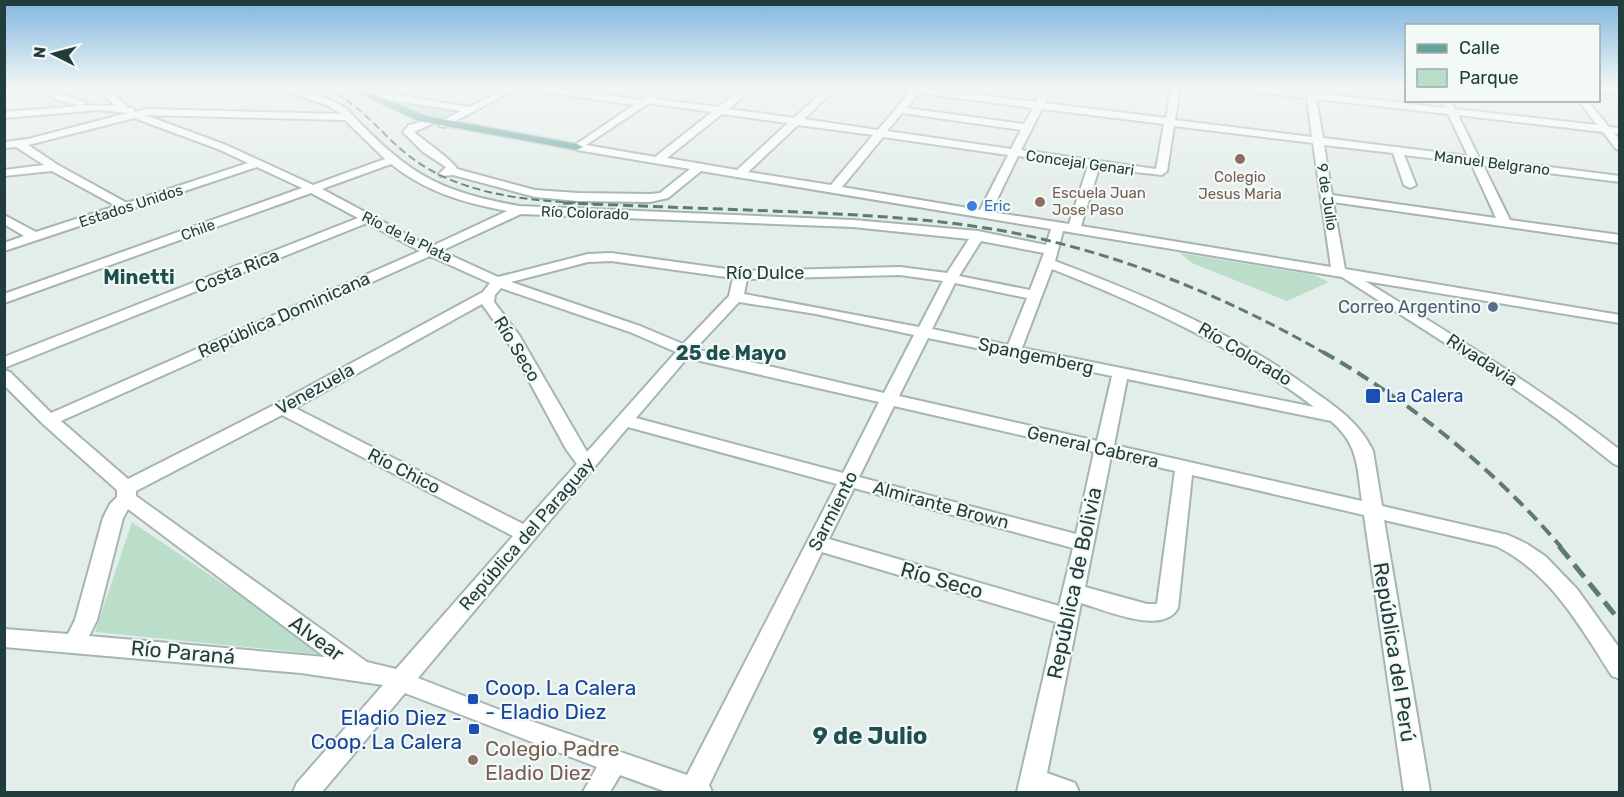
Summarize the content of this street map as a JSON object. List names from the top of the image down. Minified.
{"streets":{"street":["Concejal Genari","Manuel Belgrano","9 de Julio","Estados Unidos","Río Colorado","Chile","Río de la Plata","Costa Rica","Río Dulce","República Dominicana","Río Seco","Spangemberg","Rivadavia","Venezuela","General Cabrera","Río Chico","Almirante Brown","Sarmiento","República del Paraguay","República de Bolivia","Alvear","Río Paraná","República del Perú"]},"crossings":[["Manuel Belgrano","9 de Julio"],["9 de Julio","Rivadavia"],["Estados Unidos","Río de la Plata"],["Río Colorado","Chile"],["Río Colorado","República Dominicana"],["Río Colorado","Spangemberg"],["Río Colorado","General Cabrera"],["Río Colorado","Sarmiento"],["Río Colorado","República del Perú"],["Chile","Río de la Plata"],["Río de la Plata","Costa Rica"],["Río de la Plata","Río Dulce"],["Río de la Plata","República Dominicana"],["Río de la Plata","Río Seco"],["Río de la Plata","Venezuela"],["Río de la Plata","General Cabrera"],["Río de la Plata","República del Paraguay"],["Río Dulce","Río Seco"],["Río Dulce","Venezuela"],["Río Dulce","Sarmiento"],["Río Dulce","República del Paraguay"],["República Dominicana","Alvear"],["Río Seco","Venezuela"],["Río Seco","Sarmiento"],["Río Seco","República del Paraguay"],["Río Seco","República de Bolivia"],["Spangemberg","Sarmiento"],["Spangemberg","República del Paraguay"],["Spangemberg","República de Bolivia"],["Venezuela","Río Chico"],["Venezuela","Alvear"],["General Cabrera","Sarmiento"],["General Cabrera","República del Paraguay"],["General Cabrera","República de Bolivia"],["General Cabrera","República del Perú"],["Río Chico","República del Paraguay"],["Almirante Brown","Sarmiento"],["Almirante Brown","República del Paraguay"],["Almirante Brown","República de Bolivia"],["Sarmiento","Alvear"],["República del Paraguay","Alvear"],["Alvear","Río Paraná"]],"districts":["Minetti","25 de Mayo","9 de Julio"],"places":{"other":["Colegio Jesus Maria","Escuela Juan Jose Paso","Eric","Correo Argentino","Colegio Padre Eladio Diez"],"transit":["La Calera","Coop. La Calera - Eladio Diez","Eladio Diez - Coop. La Calera"]},"legend":["Calle","Parque"],"north":"left"}
